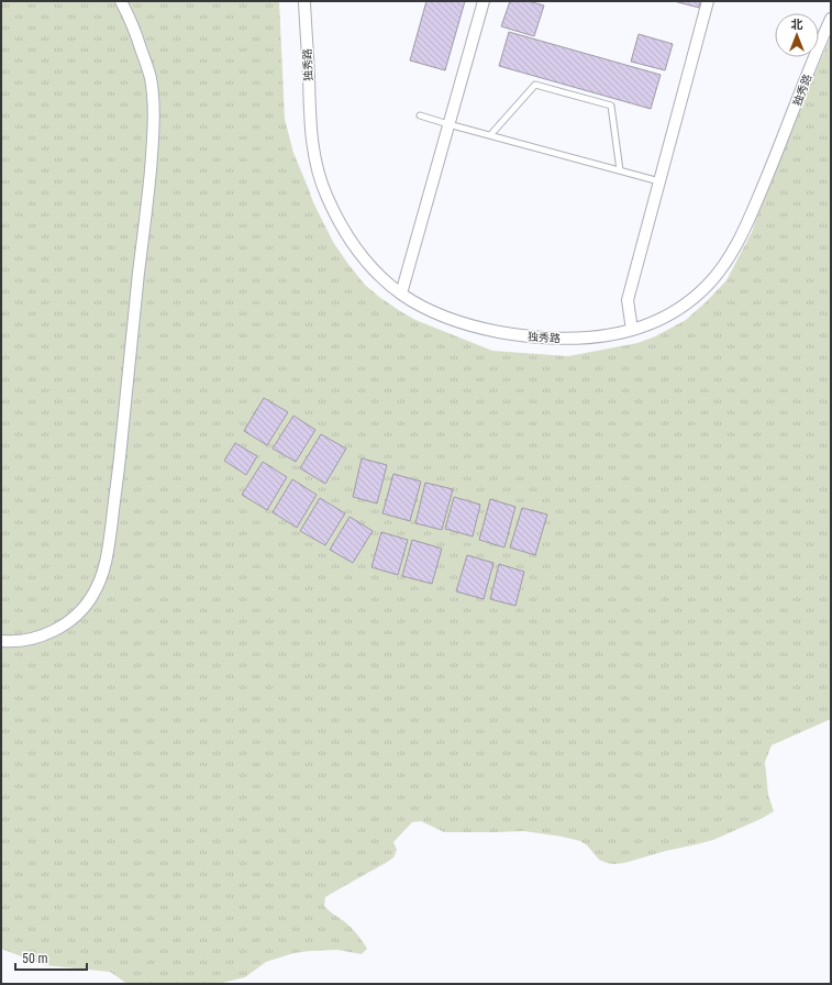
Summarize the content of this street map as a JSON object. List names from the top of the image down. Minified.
{"streets":{"street":["独秀路"]},"scale_bar":"50 m","north":"top"}
